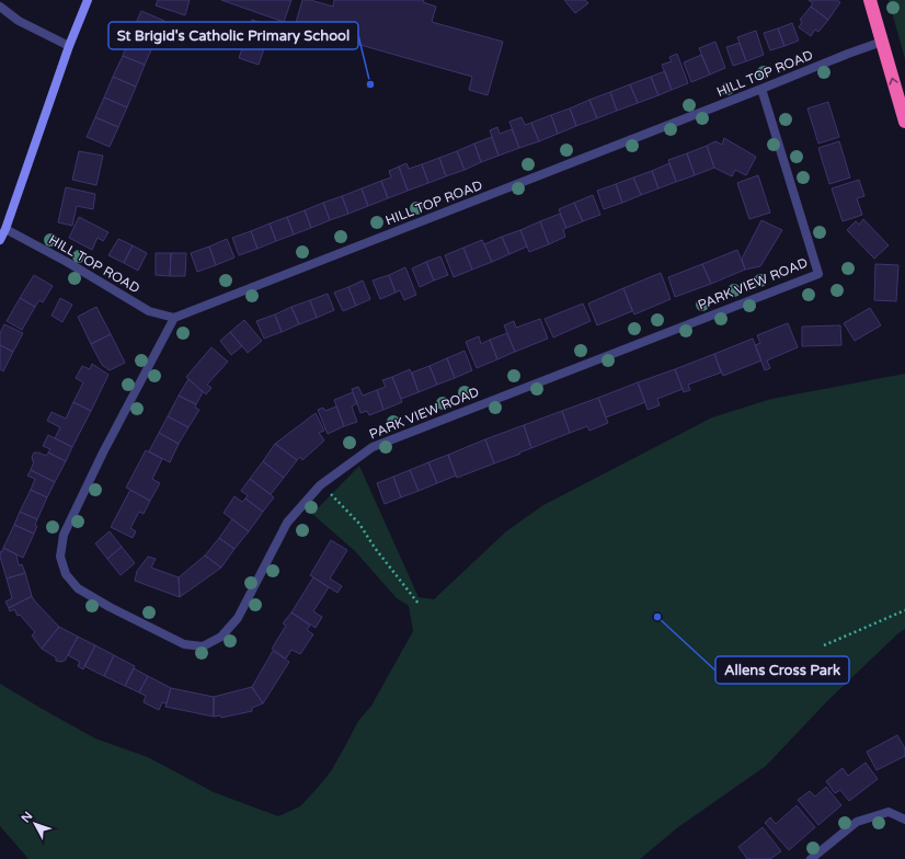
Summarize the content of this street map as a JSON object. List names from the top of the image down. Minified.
{"streets":{"street":["HILL TOP ROAD","PARK VIEW ROAD"]},"crossings":[["HILL TOP ROAD","PARK VIEW ROAD"]],"places":["St Brigid's Catholic Primary School","Allens Cross Park"],"north":"top left"}
